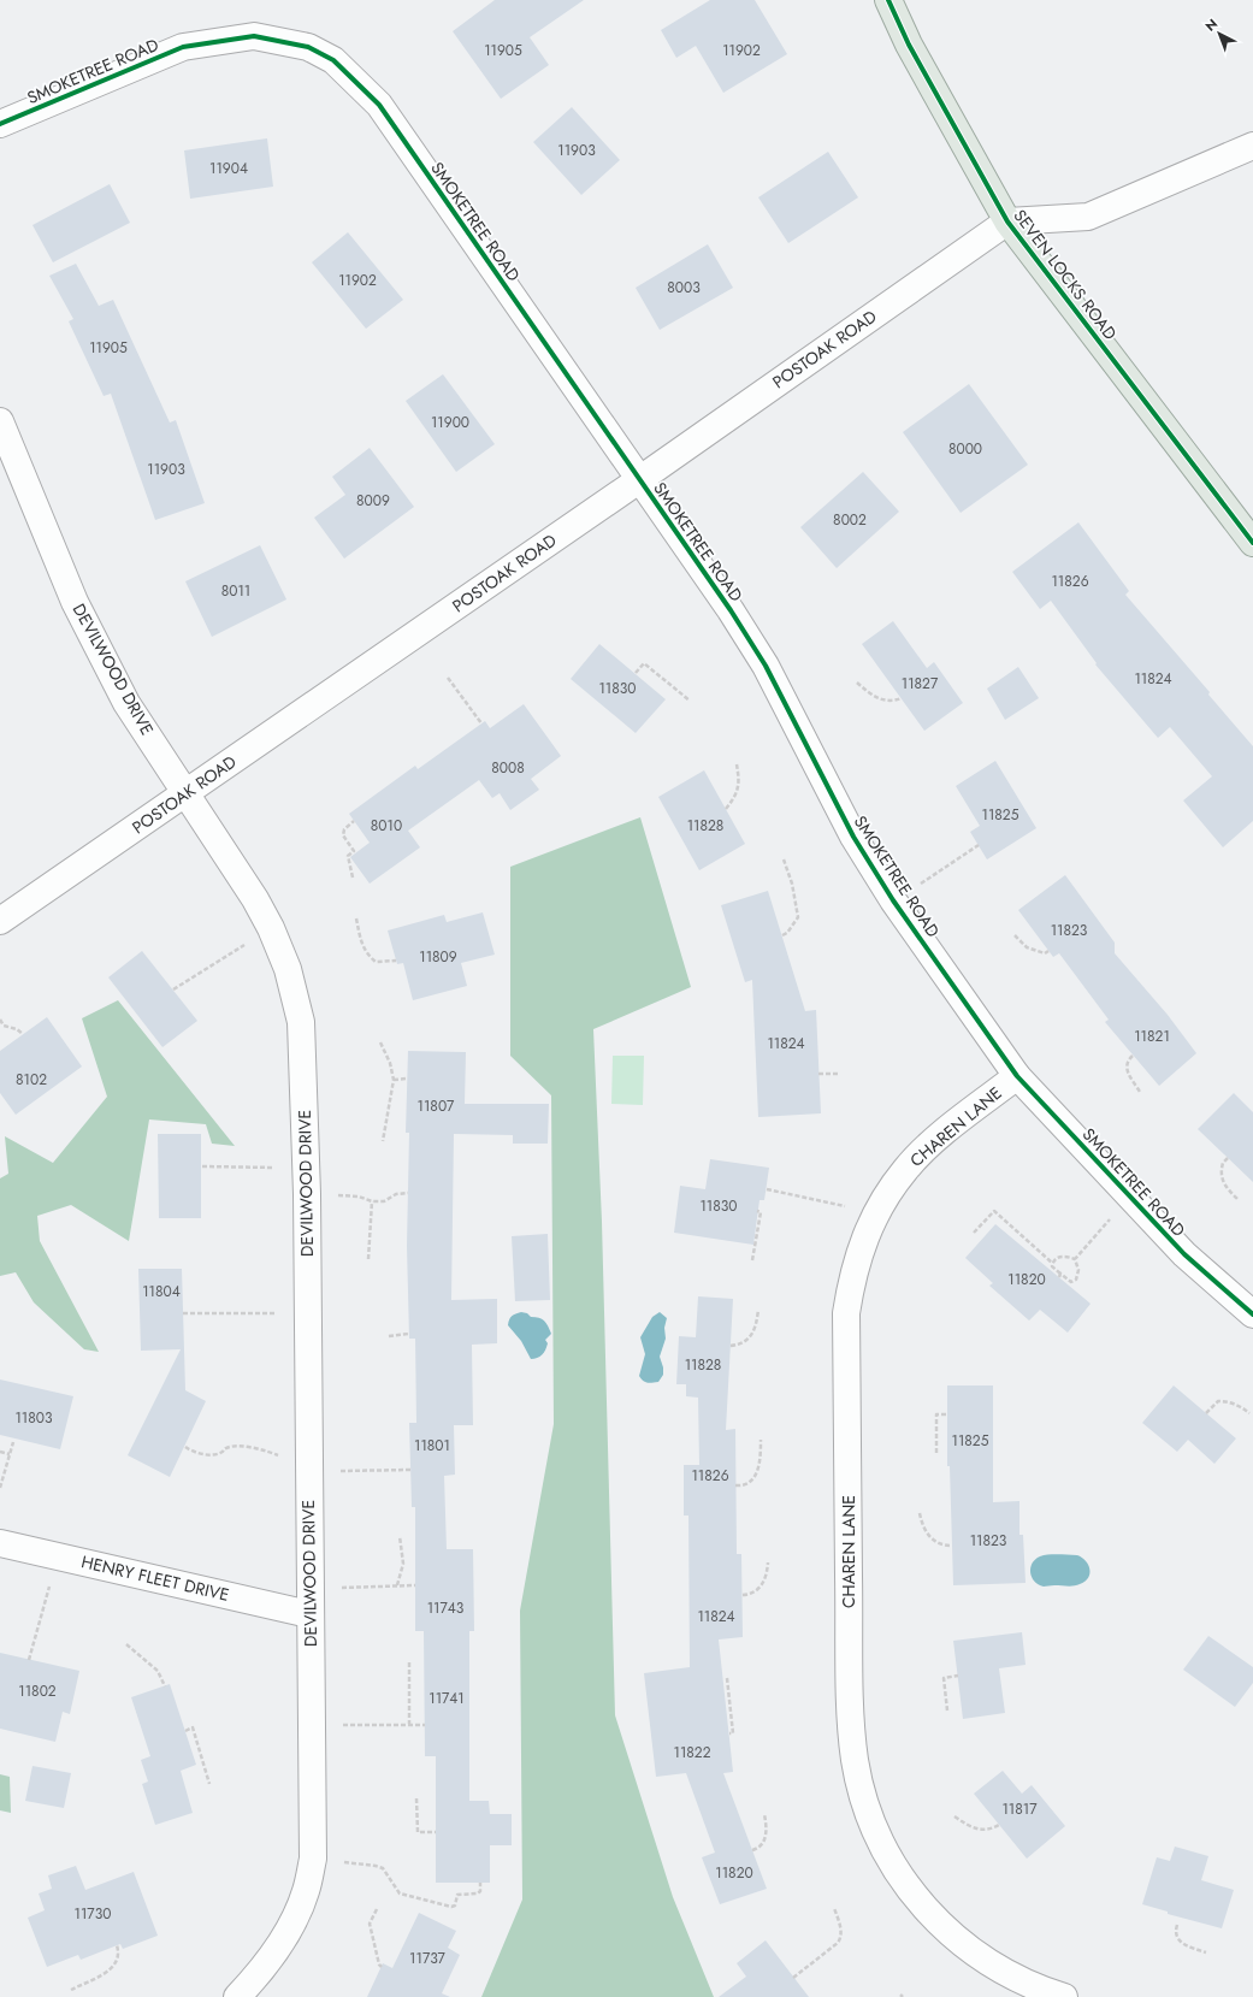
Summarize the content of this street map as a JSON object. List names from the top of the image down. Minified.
{"streets":{"main road":["SEVEN LOCKS ROAD"],"street":["SMOKETREE ROAD","POSTOAK ROAD","DEVILWOOD DRIVE","CHAREN LANE","HENRY FLEET DRIVE"]},"crossings":[["SMOKETREE ROAD","POSTOAK ROAD"],["SMOKETREE ROAD","CHAREN LANE"],["SEVEN LOCKS ROAD","POSTOAK ROAD"],["POSTOAK ROAD","DEVILWOOD DRIVE"],["DEVILWOOD DRIVE","HENRY FLEET DRIVE"]],"house_numbers":["11905","11902","11903","11904","11902","8003","11905","11900","8000","11903","8009","8002","11826","8011","11824","11827","11830","8008","11825","8010","11828","11823","11809","11821","11824","8102","11807","11830","11820","11804","11828","11803","11825","11801","11826","11823","11743","11824","11802","11741","11822","11817","11820","11730","11737"],"north":"top left"}
